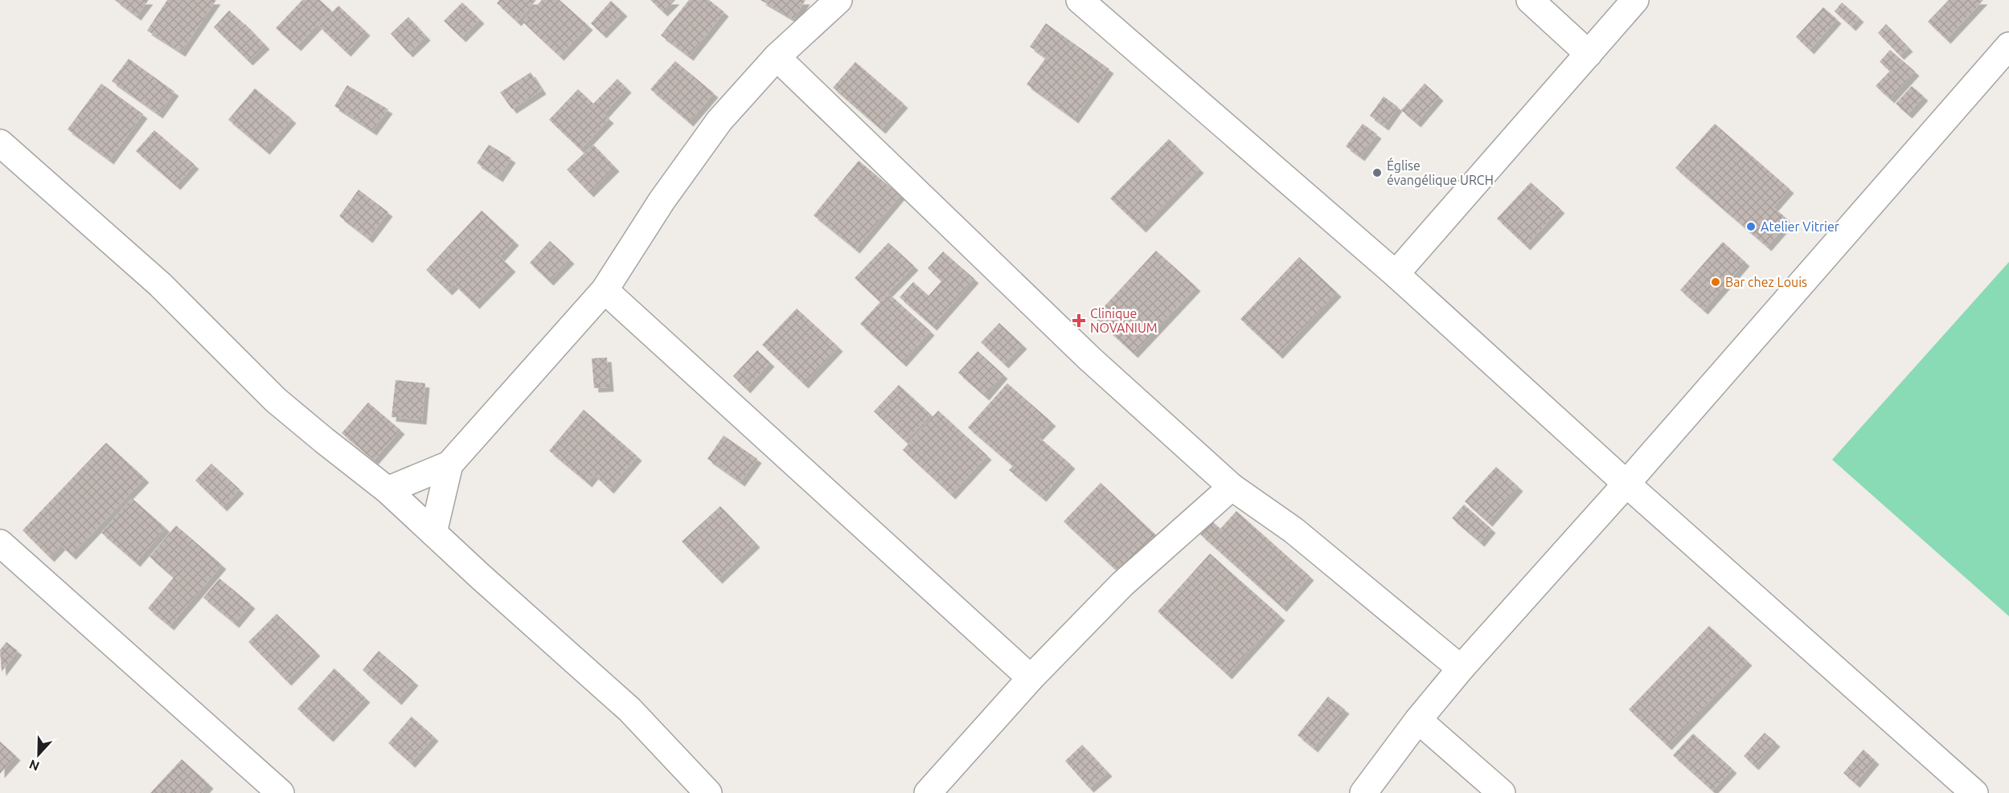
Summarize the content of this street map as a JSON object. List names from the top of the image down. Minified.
{"places":{"other":["Église évangélique URCH","Atelier Vitrier","Bar chez Louis"],"health":["Clinique NOVANIUM"]},"north":"bottom"}
